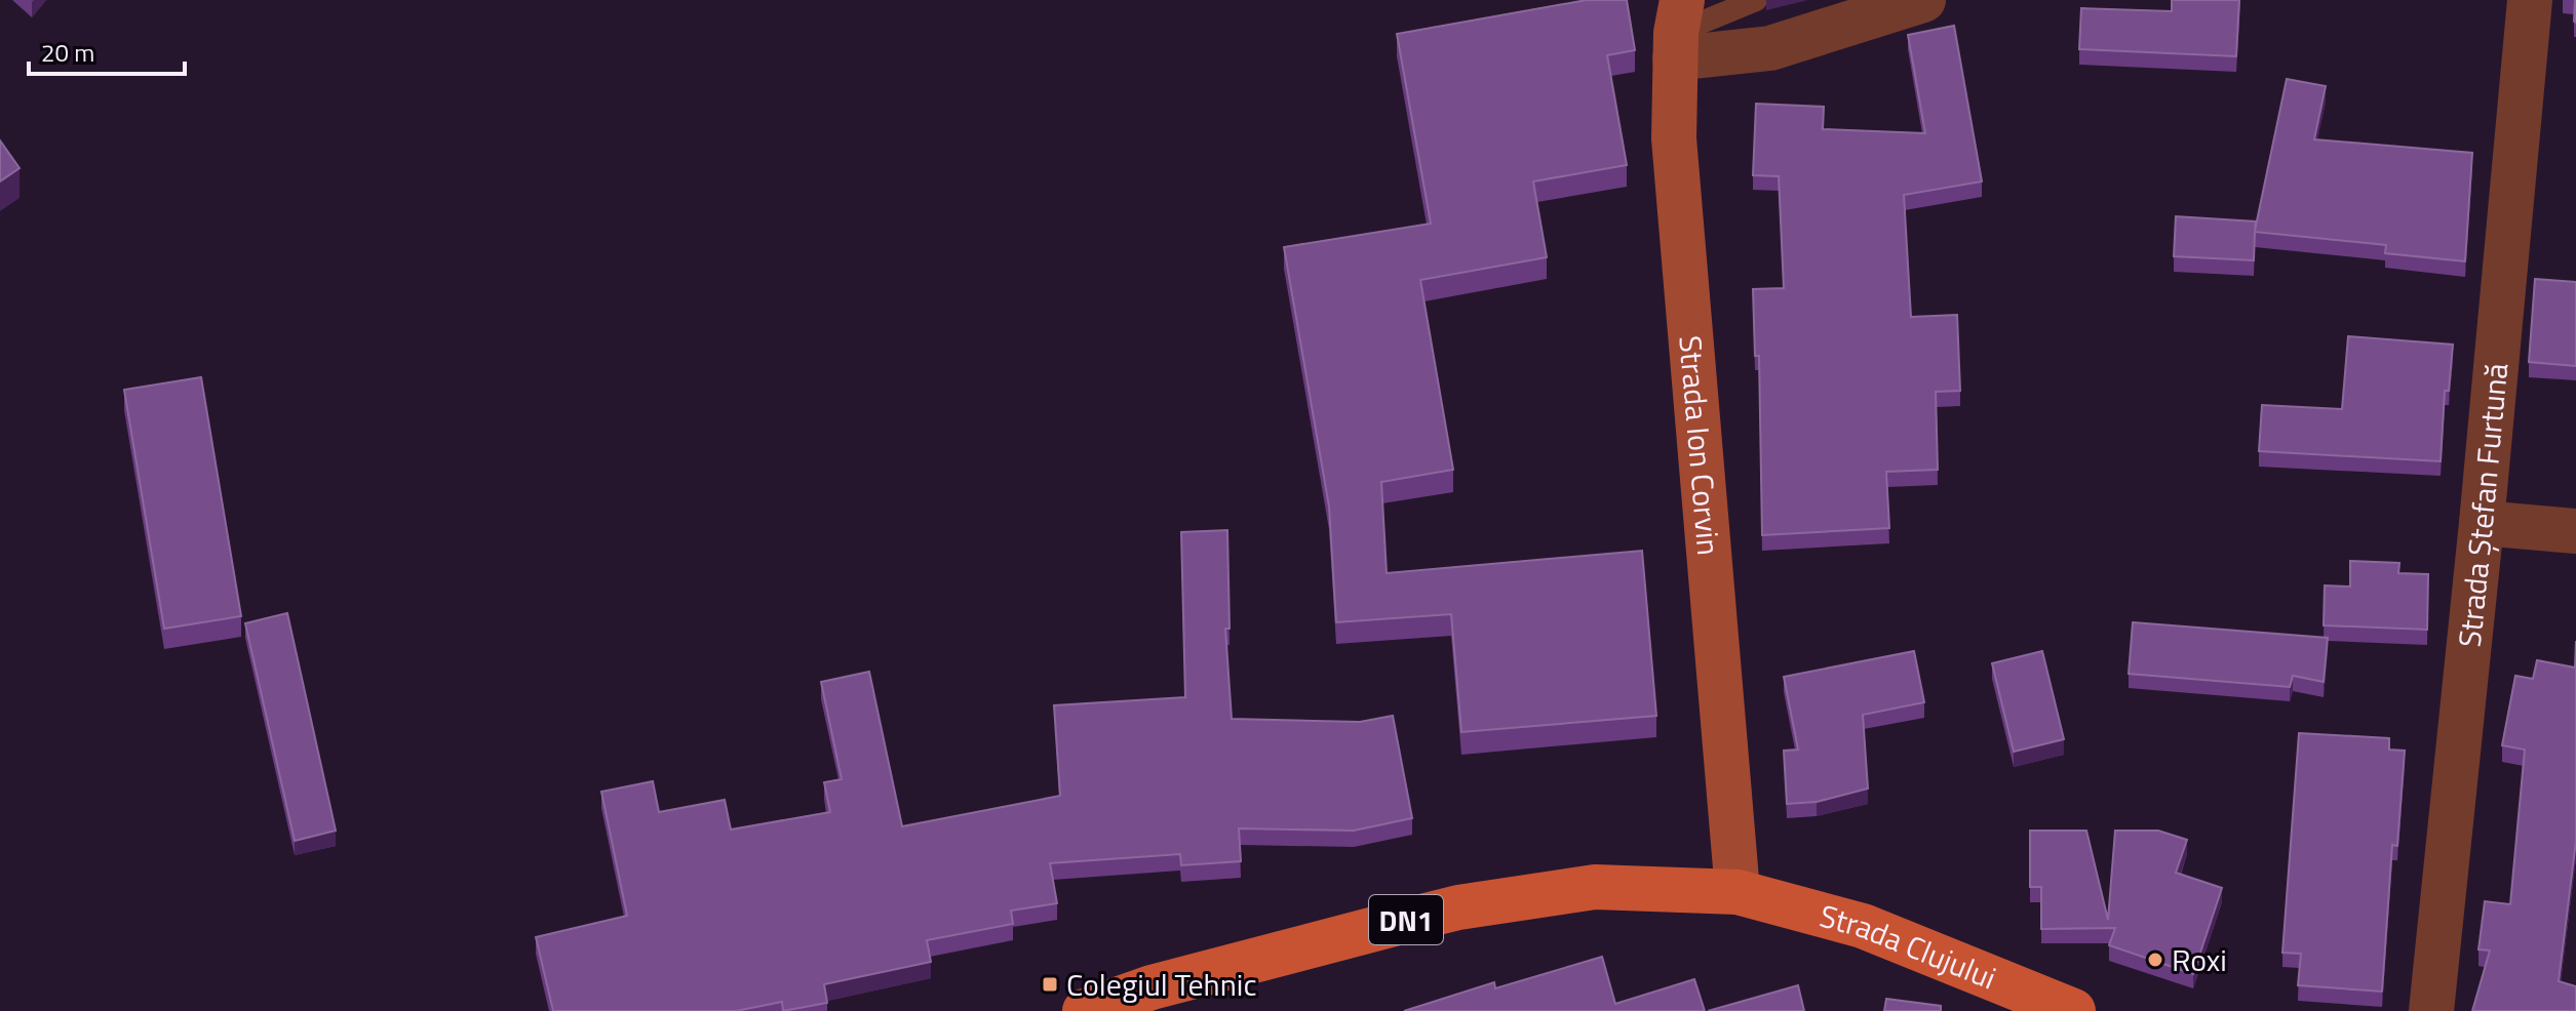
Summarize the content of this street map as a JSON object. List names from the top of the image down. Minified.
{"streets":{"main road":["DN1","Strada Clujului"],"street":["Strada Ion Corvin","Strada Ștefan Furtună"]},"crossings":[["Strada Ion Corvin","DN1"],["Strada Ion Corvin","Strada Clujului"],["DN1","Strada Clujului"]],"places":{"other":["Roxi"],"transit":["Colegiul Tehnic"]},"scale_bar":"20 m"}
